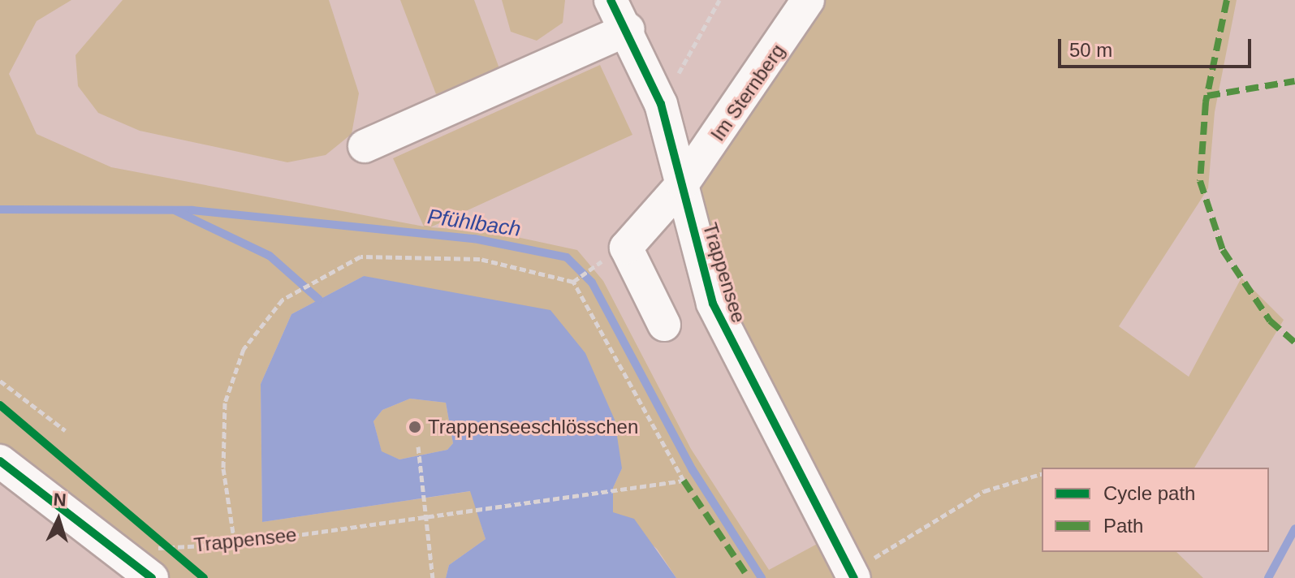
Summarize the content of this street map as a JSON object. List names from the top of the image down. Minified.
{"streets":{"street":["Im Sternberg","Trappensee"]},"crossings":[["Im Sternberg","Trappensee"]],"water":["Pfühlbach"],"places":["Trappenseeschlösschen"],"legend":["Cycle path","Path"],"scale_bar":"50 m","north":"top"}
